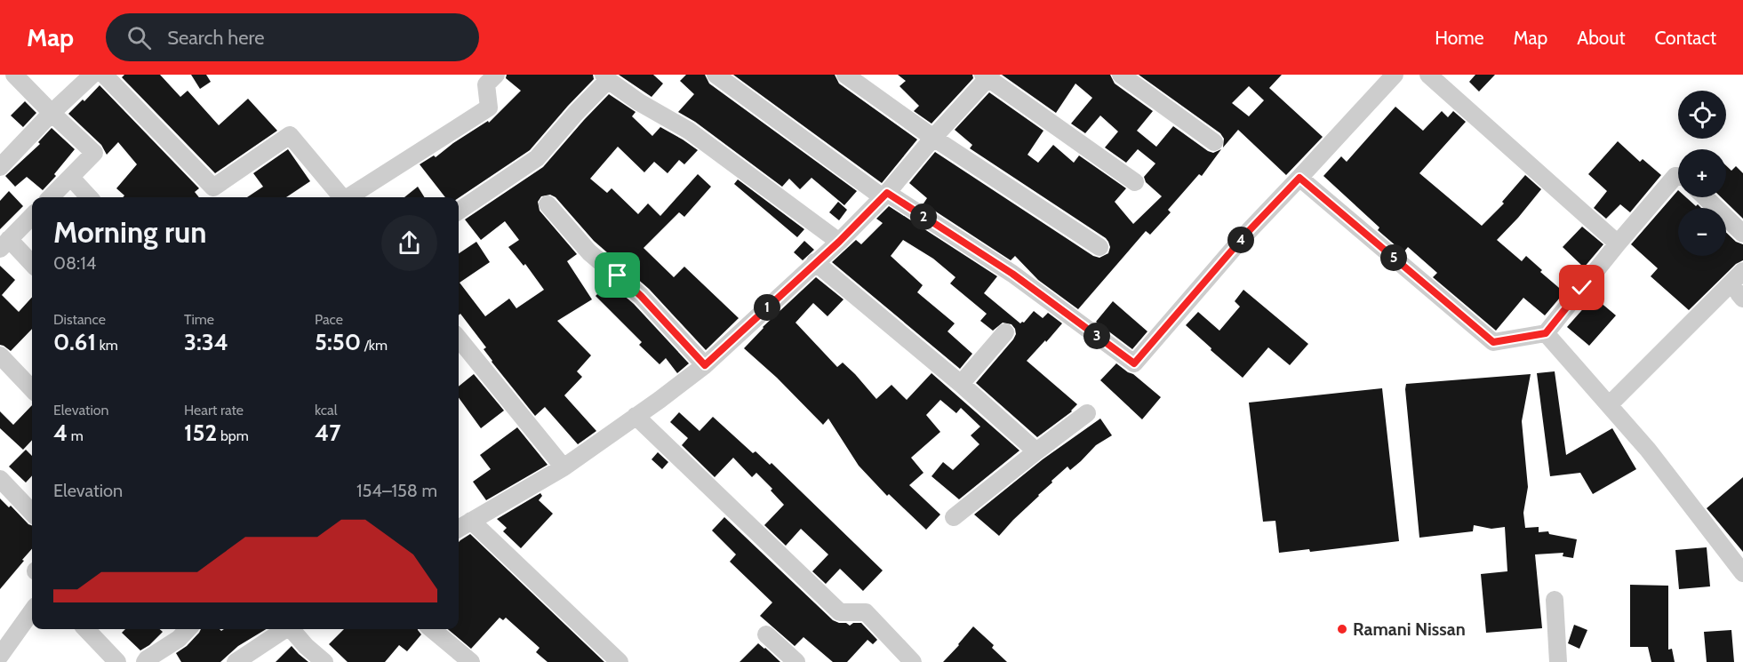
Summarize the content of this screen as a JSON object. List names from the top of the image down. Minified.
{"places":["Ramani Nissan"],"page":{"header":"Map","search":"Search here","nav":["Home","Map","About","Contact"],"map_buttons":["+","−"],"heading":["Morning run","08:14"],"pins":["2","4","5","1","3"],"stats":[["Distance","0.61 km"],["Time","3:34"],["Pace","5:50 /km"],["Elevation","4 m"],["Heart rate","152 bpm"],["kcal","47"]],"chart":["Elevation","154–158 m"]}}
